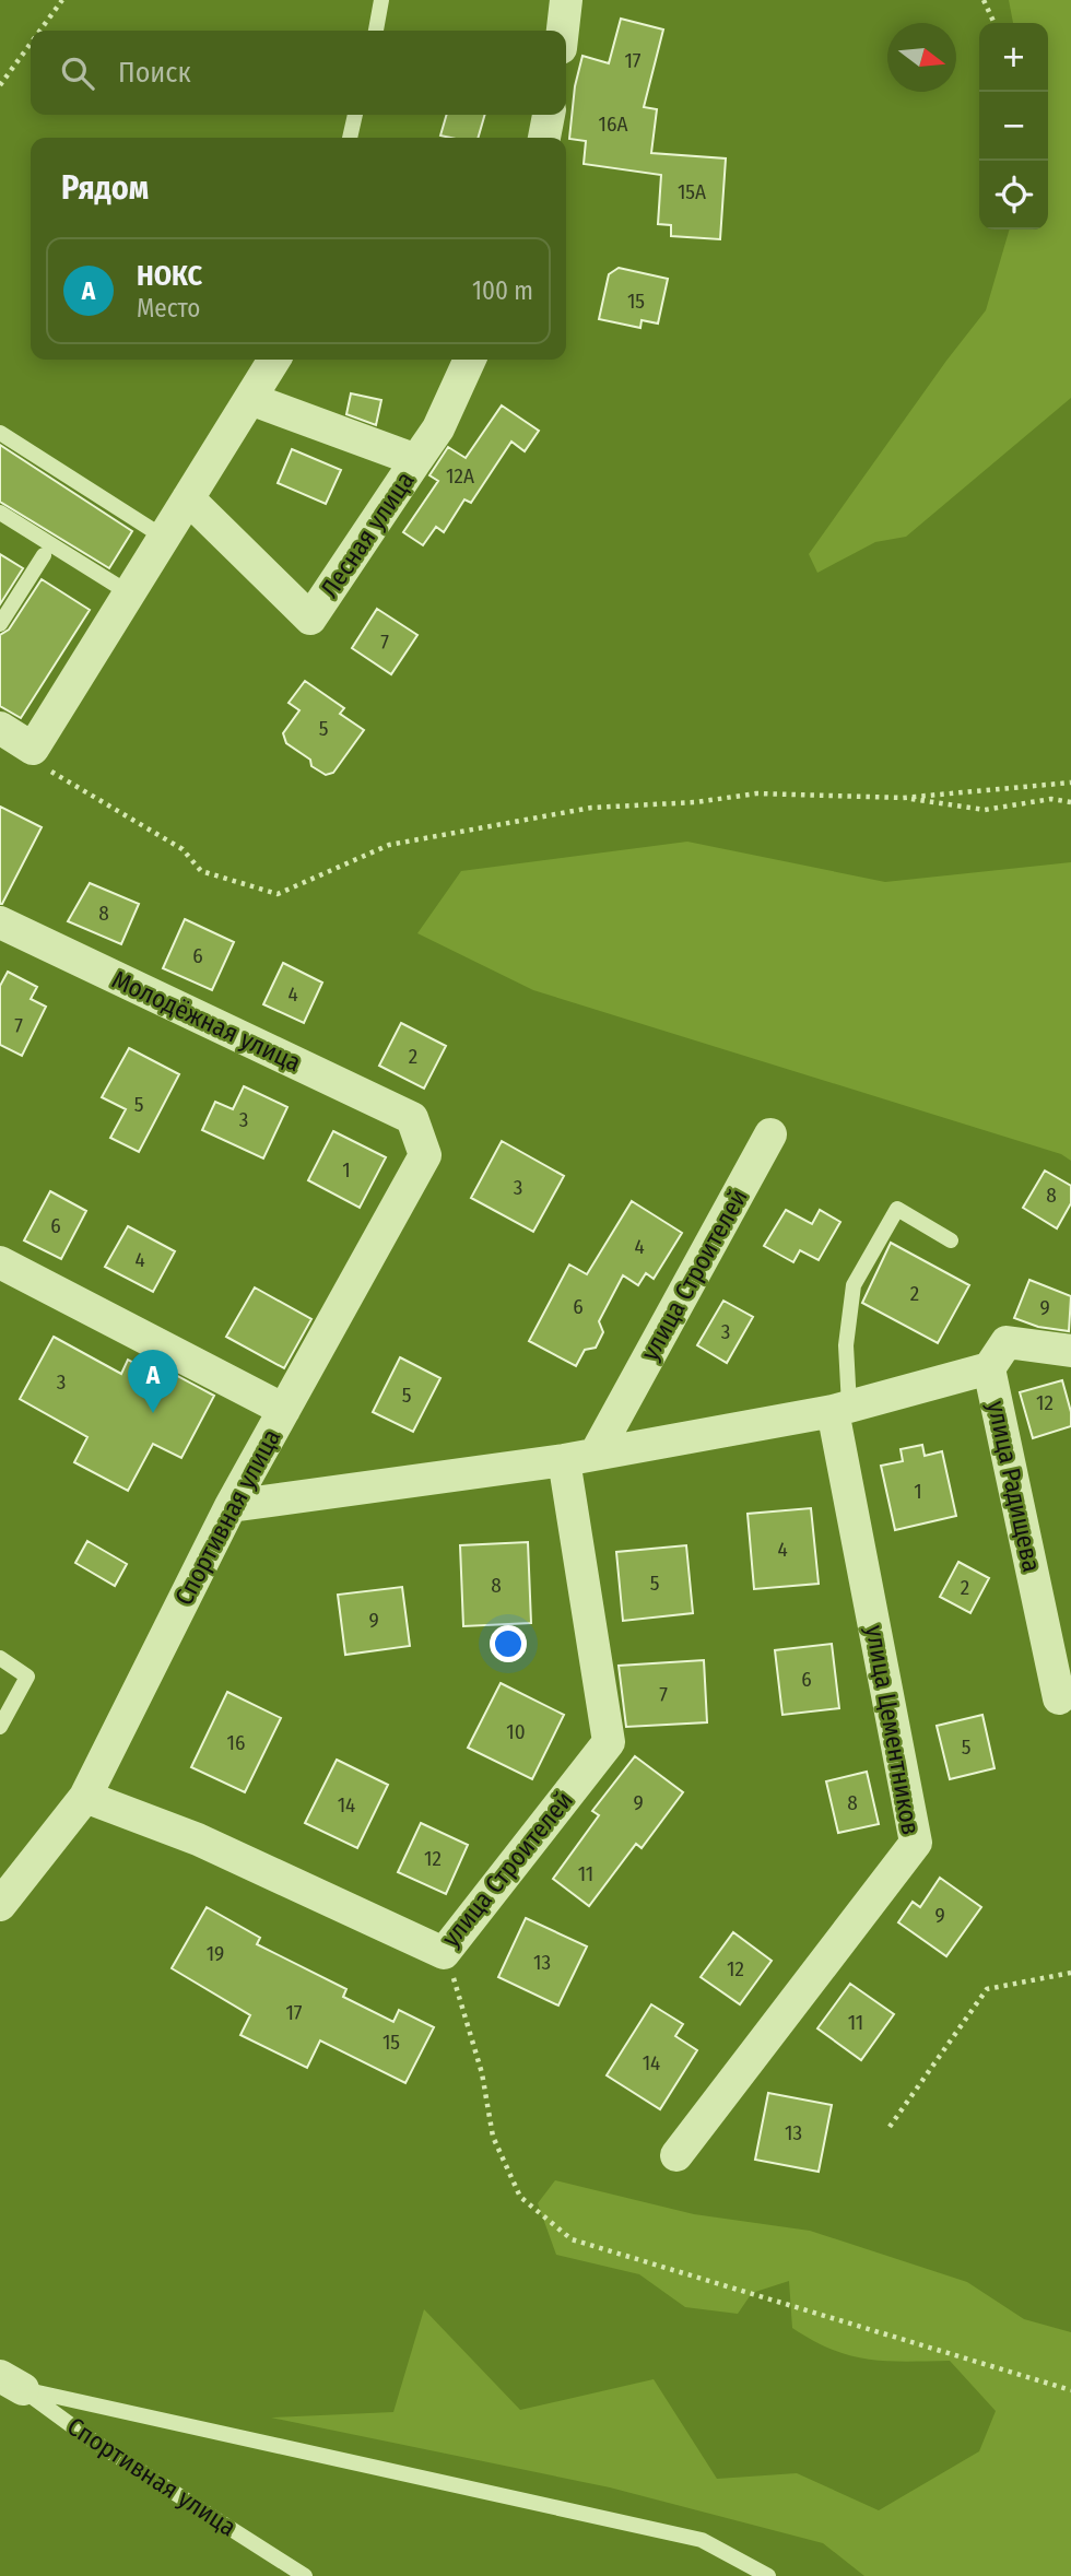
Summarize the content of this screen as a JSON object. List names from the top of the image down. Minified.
{"streets":{"street":["Лесная улица","Молодёжная улица","улица Строителей","улица Радищева","Спортивная улица","улица Цементников"]},"crossings":[["Молодёжная улица","Спортивная улица"],["улица Строителей","Спортивная улица"]],"house_numbers":["17","16А","15А","15","12А","7","5","8","6","4","7","2","5","3","1","3","8","6","4","4","2","6","9","3","3","5","12","1","4","5","8","2","9","6","7","10","16","5","9","8","14","12","11","9","19","13","12","17","11","15","14","13"],"north":"right","page":{"map_buttons":["+","−"],"search":"Поиск","heading":"Рядом","list":[{"mark":"A","name":"НОКС","note":"Место","value":"100 m"}],"pins":"A"}}
